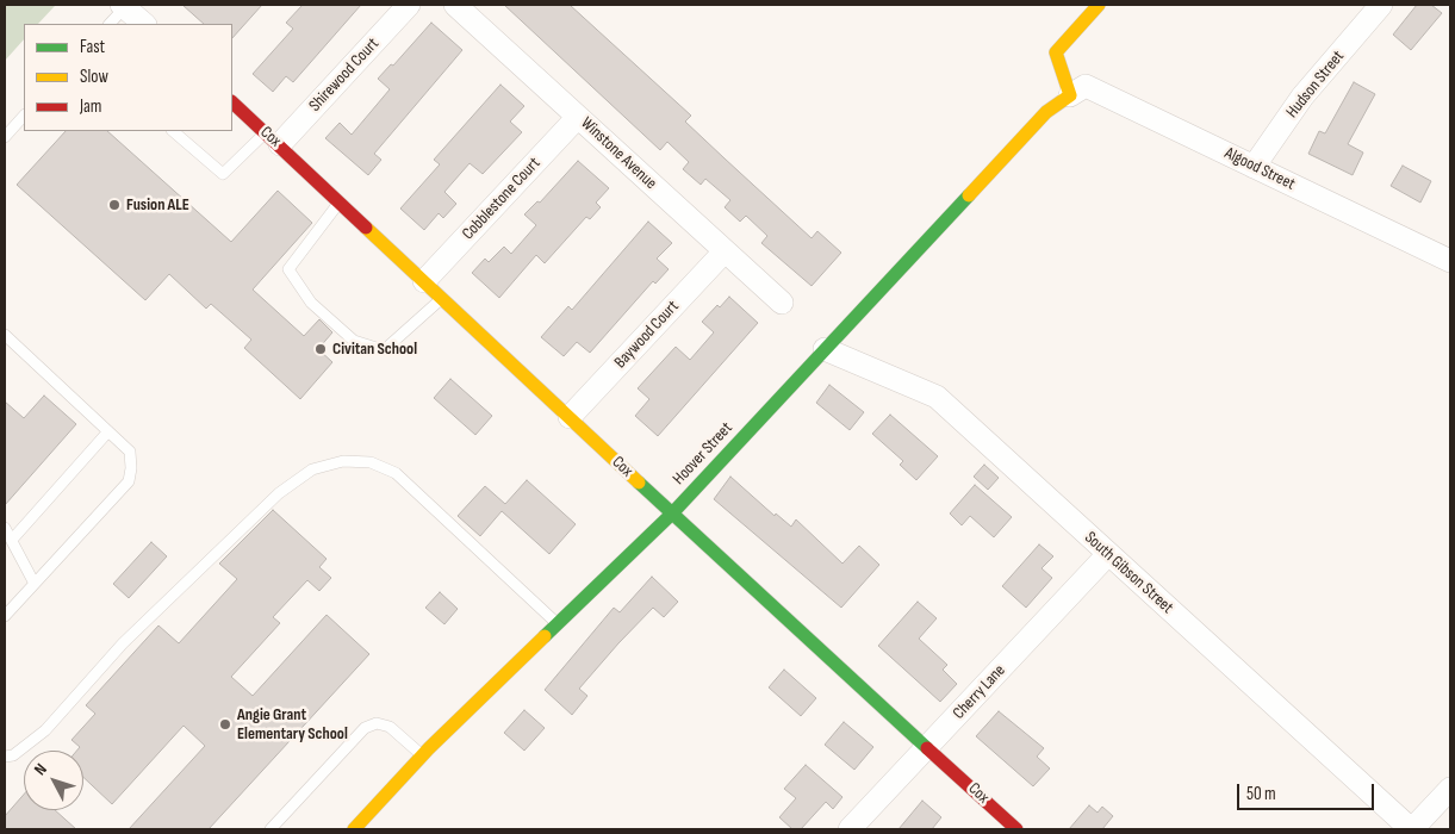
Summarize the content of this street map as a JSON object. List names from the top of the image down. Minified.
{"streets":{"street":["Shirewood Court","Hudson Street","Cox","Winstone Avenue","Algood Street","Cobblestone Court","Baywood Court","Hoover Street","South Gibson Street","Cherry Lane"]},"crossings":[["Shirewood Court","Cox"],["Hudson Street","Algood Street"],["Cox","Cobblestone Court"],["Cox","Baywood Court"],["Cox","Hoover Street"],["Cox","Cherry Lane"],["Winstone Avenue","Cobblestone Court"],["Winstone Avenue","Baywood Court"],["Algood Street","Hoover Street"],["Hoover Street","South Gibson Street"],["South Gibson Street","Cherry Lane"]],"places":["Fusion ALE","Civitan School","Angie Grant Elementary School"],"legend":["Fast","Slow","Jam"],"scale_bar":"50 m","north":"top left"}
